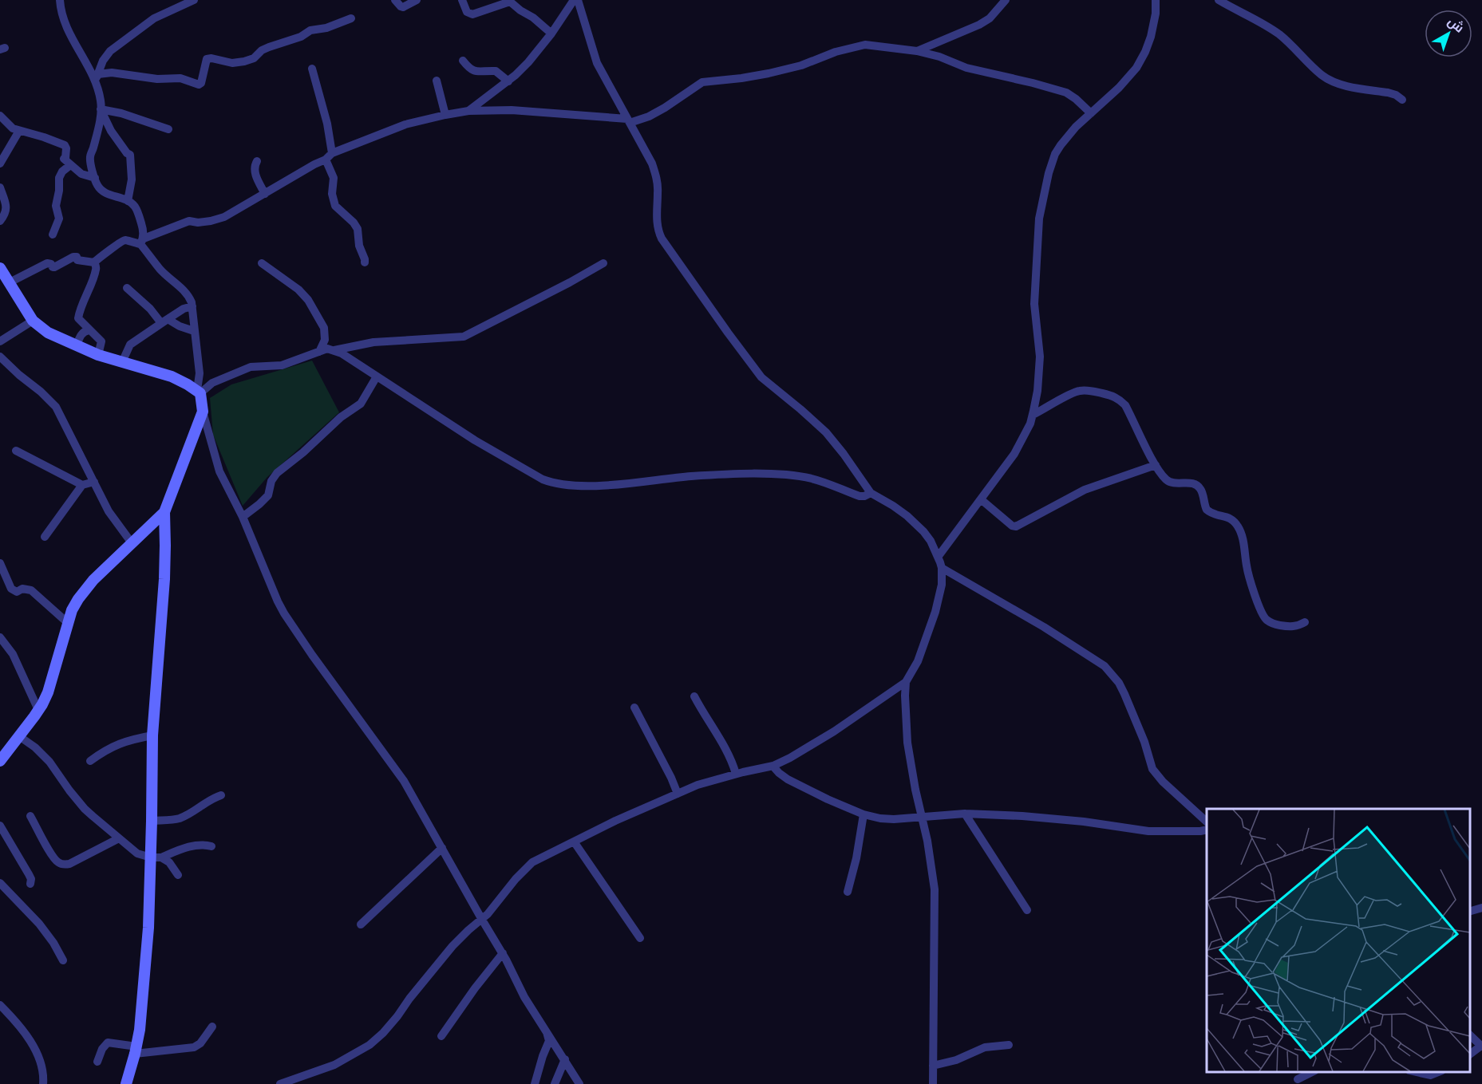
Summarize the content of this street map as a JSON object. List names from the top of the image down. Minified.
{"north":"top right"}
